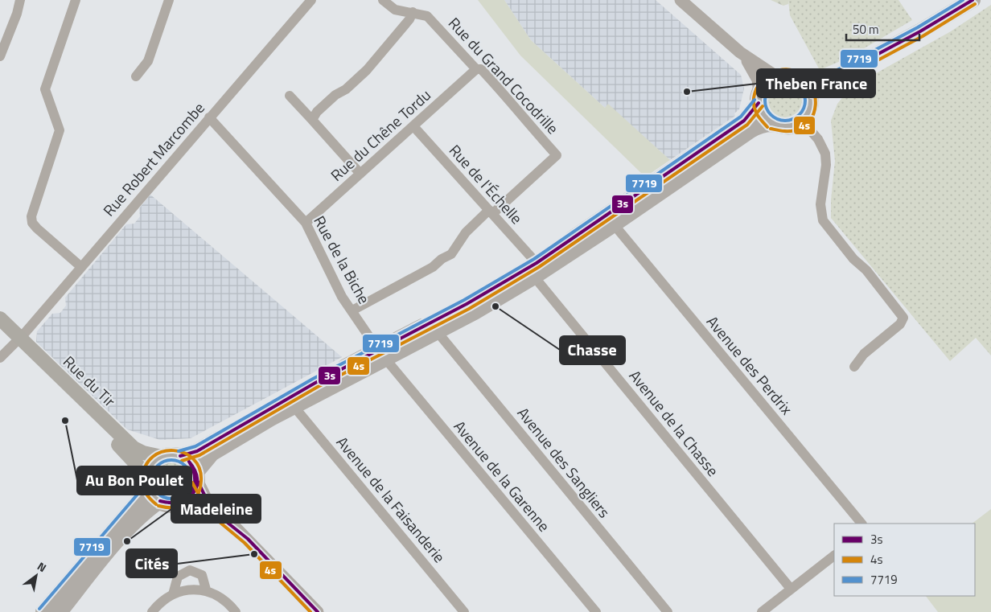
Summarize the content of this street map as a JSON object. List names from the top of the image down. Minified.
{"streets":{"main road":["Rue du Tir"],"street":["Rue du Grand Cocodrille","Rue du Chêne Tordu","Rue Robert Marcombe","Rue de l'Échelle","Rue de la Biche","Avenue des Perdrix","Avenue de la Chasse","Avenue des Sangliers","Avenue de la Garenne","Avenue de la Faisanderie"]},"crossings":[["Rue du Grand Cocodrille","Rue du Chêne Tordu"],["Rue du Grand Cocodrille","Rue de l'Échelle"],["Rue du Chêne Tordu","Rue de l'Échelle"],["Rue du Chêne Tordu","Rue de la Biche"],["Rue Robert Marcombe","Rue de la Biche"],["Rue Robert Marcombe","Rue du Tir"],["Rue de l'Échelle","Avenue de la Chasse"],["Rue de la Biche","Avenue de la Garenne"]],"places":["Theben France","Chasse","Au Bon Poulet","Madeleine","Cités"],"lines":["transit line 3s","transit line 7719","transit line 4s"],"legend":["3s","4s","7719"],"scale_bar":"50 m","north":"top right"}
